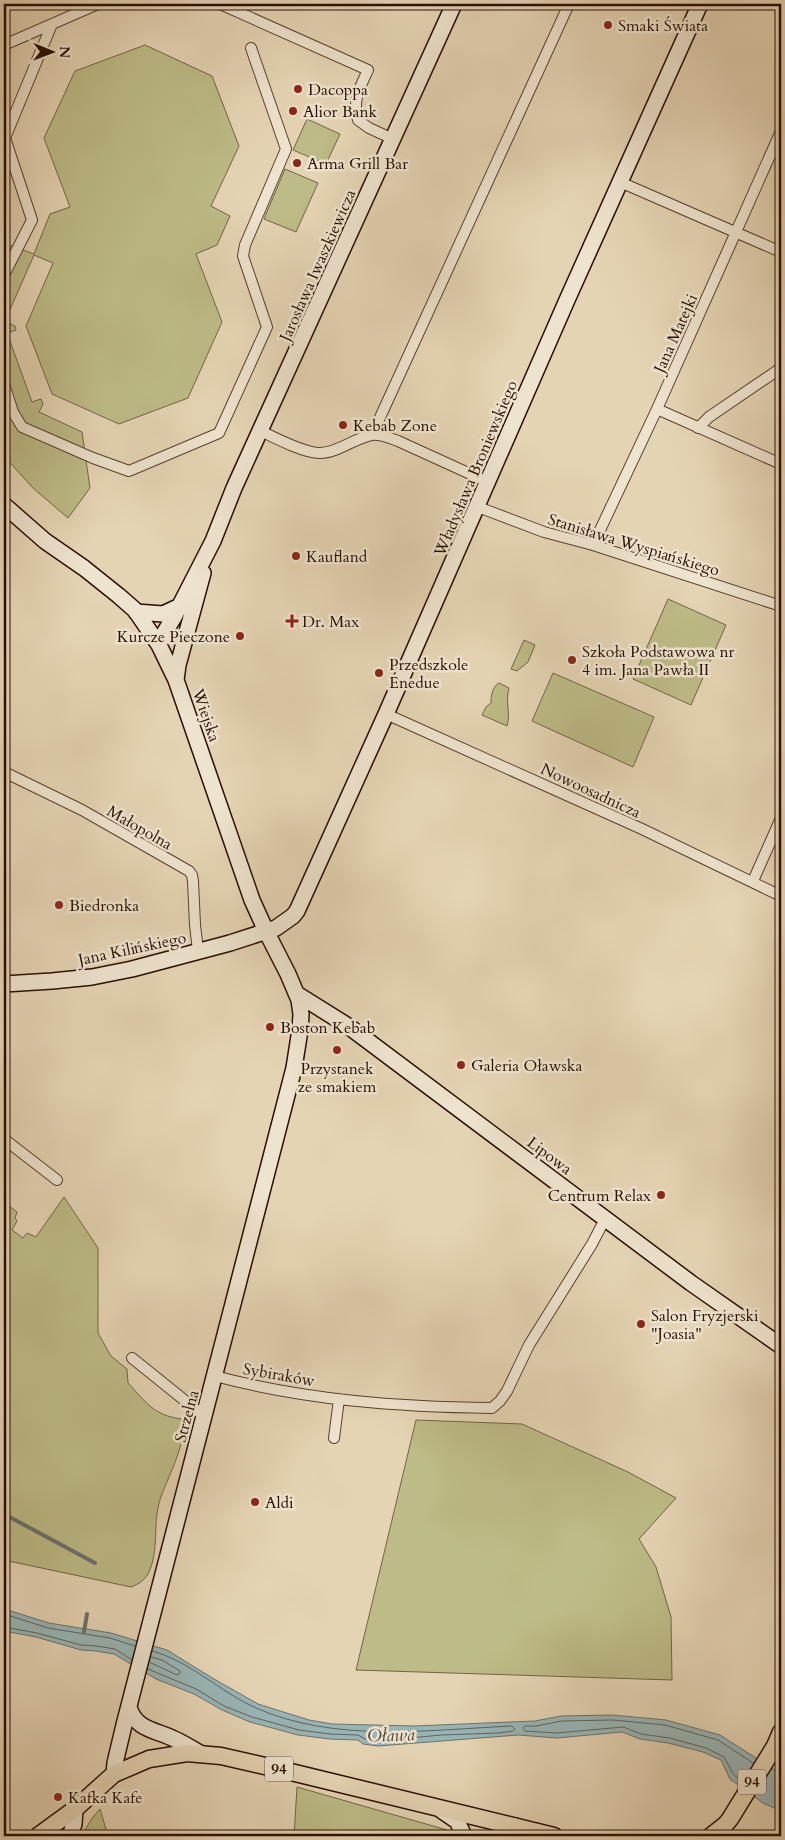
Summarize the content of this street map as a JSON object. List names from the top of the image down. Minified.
{"streets":{"main road":["94"],"street":["Jarosława Iwaszkiewicza","Jana Matejki","Władysława Broniewskiego","Stanisława Wyspiańskiego","Wiejska","Nowoosadnicza","Małopolna","Jana Kilińskiego","Lipowa","Sybiraków","Strzelna"]},"crossings":[["Jarosława Iwaszkiewicza","Wiejska"],["Jana Matejki","Stanisława Wyspiańskiego"],["Władysława Broniewskiego","Stanisława Wyspiańskiego"],["Władysława Broniewskiego","Wiejska"],["Władysława Broniewskiego","Nowoosadnicza"],["Władysława Broniewskiego","Jana Kilińskiego"],["Wiejska","Jana Kilińskiego"],["Wiejska","Lipowa"],["Wiejska","Strzelna"],["Małopolna","Jana Kilińskiego"],["Lipowa","Sybiraków"],["Lipowa","Strzelna"],["Sybiraków","Strzelna"],["Strzelna","94"]],"water":["Oława"],"places":{"other":["Smaki Świata","Dacoppa","Alior Bank","Arma Grill Bar","Kebab Zone","Kaufland","Kurcze Pieczone","Szkoła Podstawowa nr 4 im. Jana Pawła II","Przedszkole Enedue","Biedronka","Boston Kebab","Przystanek ze smakiem","Galeria Oławska","Centrum Relax","Salon Fryzjerski \"Joasia\"","Aldi","Kafka Kafe"],"health":["Dr. Max"]},"north":"right"}
